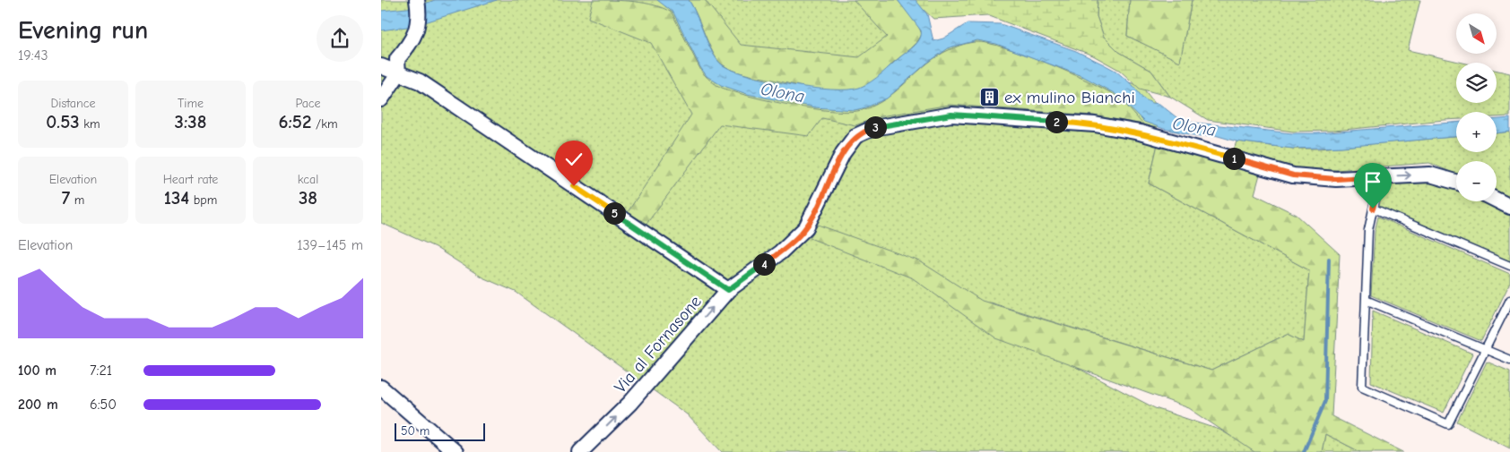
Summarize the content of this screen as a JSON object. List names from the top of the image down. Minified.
{"streets":{"street":["Via al Fornasone"]},"water":["Olona"],"places":{"building":["ex mulino Bianchi"]},"scale_bar":"50 m","north":"bottom right","page":{"heading":["Evening run","19:43"],"map_buttons":["+","−"],"stats":[["Distance","0.53 km"],["Time","3:38"],["Pace","6:52 /km"],["Elevation","7 m"],["Heart rate","134 bpm"],["kcal","38"]],"pins":["2","3","1","5","4"],"chart":["Elevation","139–145 m"],"list":[{"name":"100 m","note":"7:21"},{"name":"200 m","note":"6:50"}],"scale":"50 m"}}
